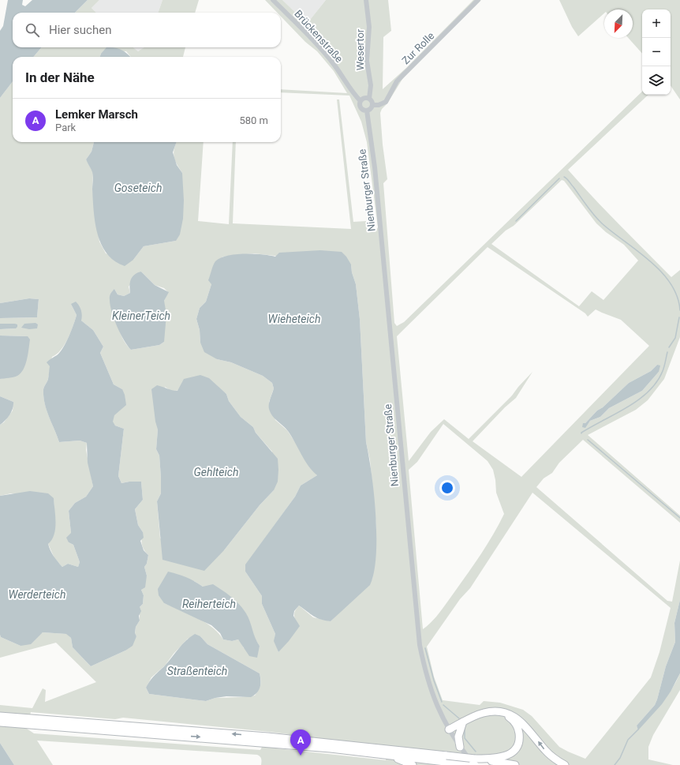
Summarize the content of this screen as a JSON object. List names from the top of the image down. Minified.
{"streets":{"street":["Brückenstraße","Zur Rolle","Wesertor","Nienburger Straße"]},"crossings":[["Brückenstraße","Zur Rolle"],["Brückenstraße","Wesertor"],["Brückenstraße","Nienburger Straße"],["Zur Rolle","Wesertor"],["Zur Rolle","Nienburger Straße"],["Wesertor","Nienburger Straße"]],"water":["Goseteich","KleinerTeich","Wieheteich","Gehlteich","Werderteich","Reiherteich","Straßenteich"],"north":"bottom left","page":{"map_buttons":["+","−"],"search":"Hier suchen","heading":"In der Nähe","list":[{"mark":"A","name":"Lemker Marsch","note":"Park","value":"580 m"}],"pins":"A"}}
